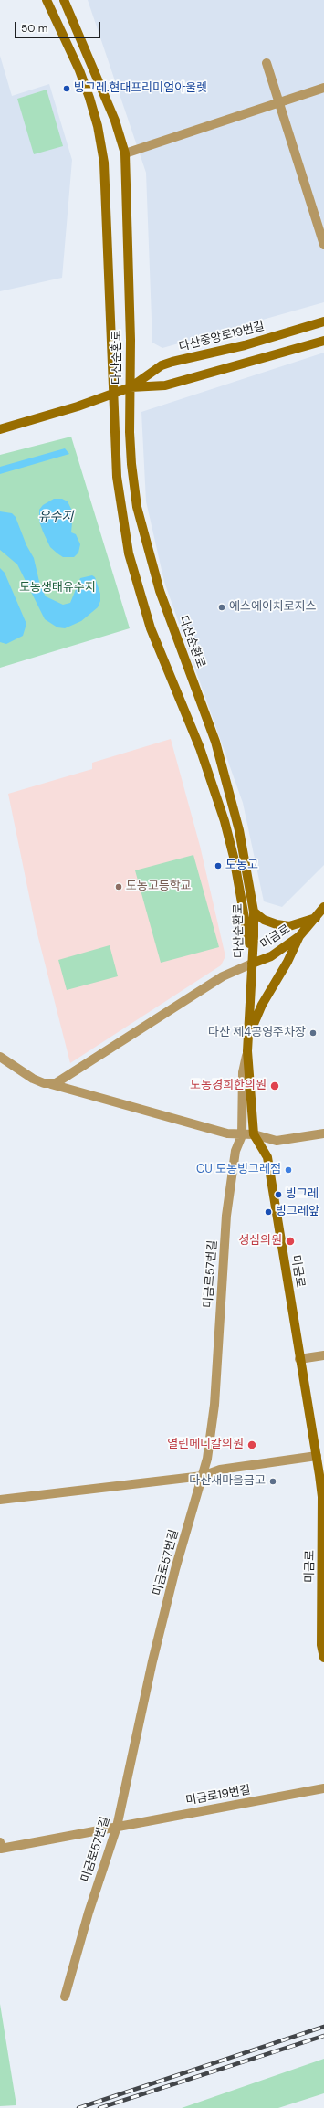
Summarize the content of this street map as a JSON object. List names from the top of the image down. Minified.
{"streets":{"street":["다산중앙로19번길","다산순환로","미금로","미금로57번길","미금로19번길"]},"crossings":[["다산중앙로19번길","다산순환로"],["다산순환로","미금로"],["미금로57번길","미금로19번길"]],"water":["유수지"],"parks":["도농생태유수지"],"places":["빙그레.현대프리미엄아울렛","에스에이치로지스","도농고","도농고등학교","다산 제4공영주차장","도농경희한의원","CU 도농빙그레점","빙그레","빙그레앞","성심의원","열린메디칼의원","다산새마을금고"],"scale_bar":"50 m"}
